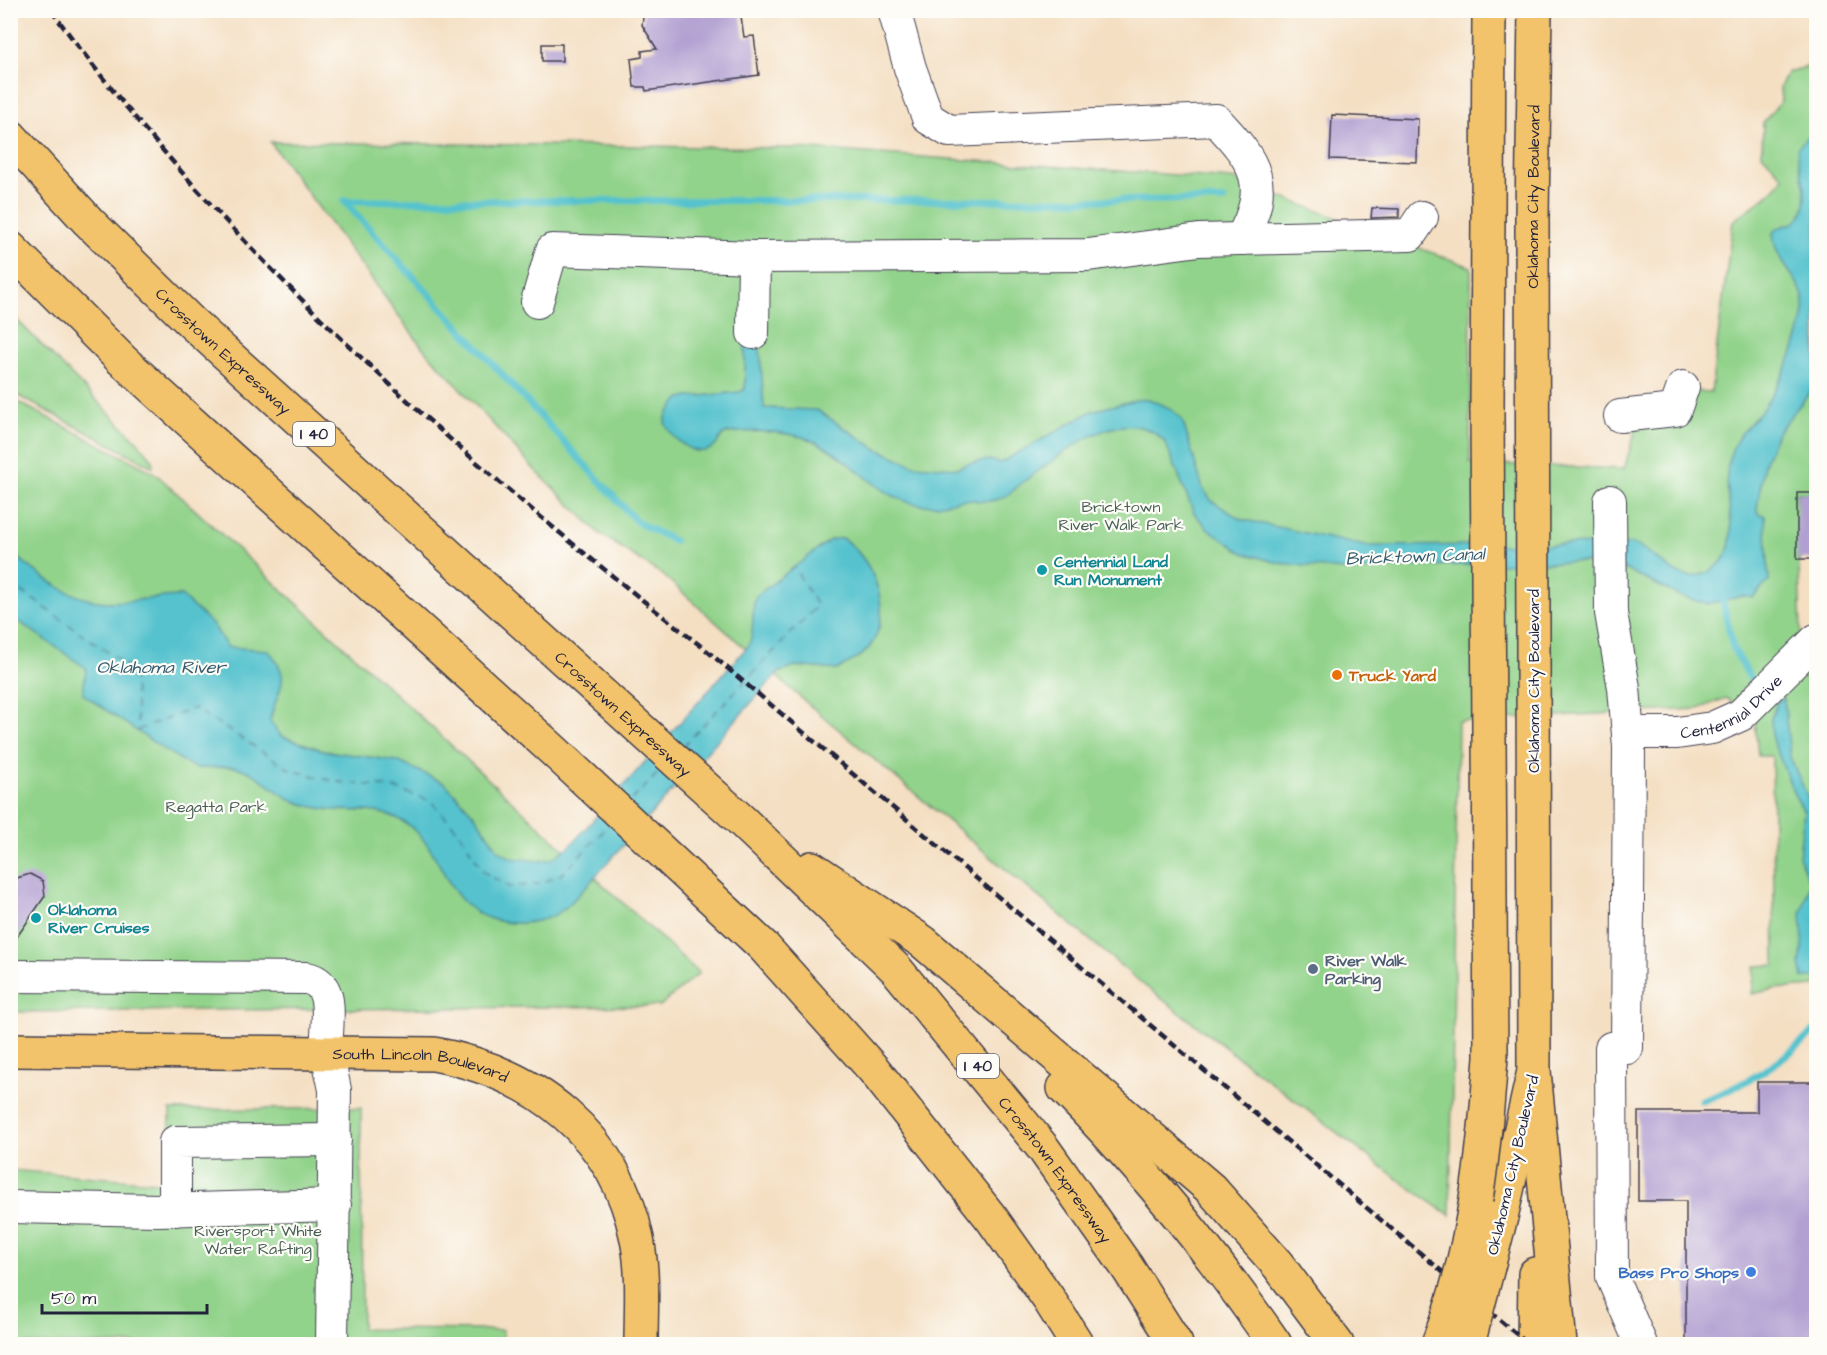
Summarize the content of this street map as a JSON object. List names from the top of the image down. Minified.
{"streets":{"main road":["Oklahoma City Boulevard","Crosstown Expressway","I 40","South Lincoln Boulevard"],"street":["Centennial Drive"]},"water":["Bricktown Canal","Oklahoma River"],"parks":["Bricktown River Walk Park","Regatta Park","Riversport White Water Rafting"],"places":["Centennial Land Run Monument","Truck Yard","Oklahoma River Cruises","River Walk Parking","Bass Pro Shops"],"scale_bar":"50 m"}
